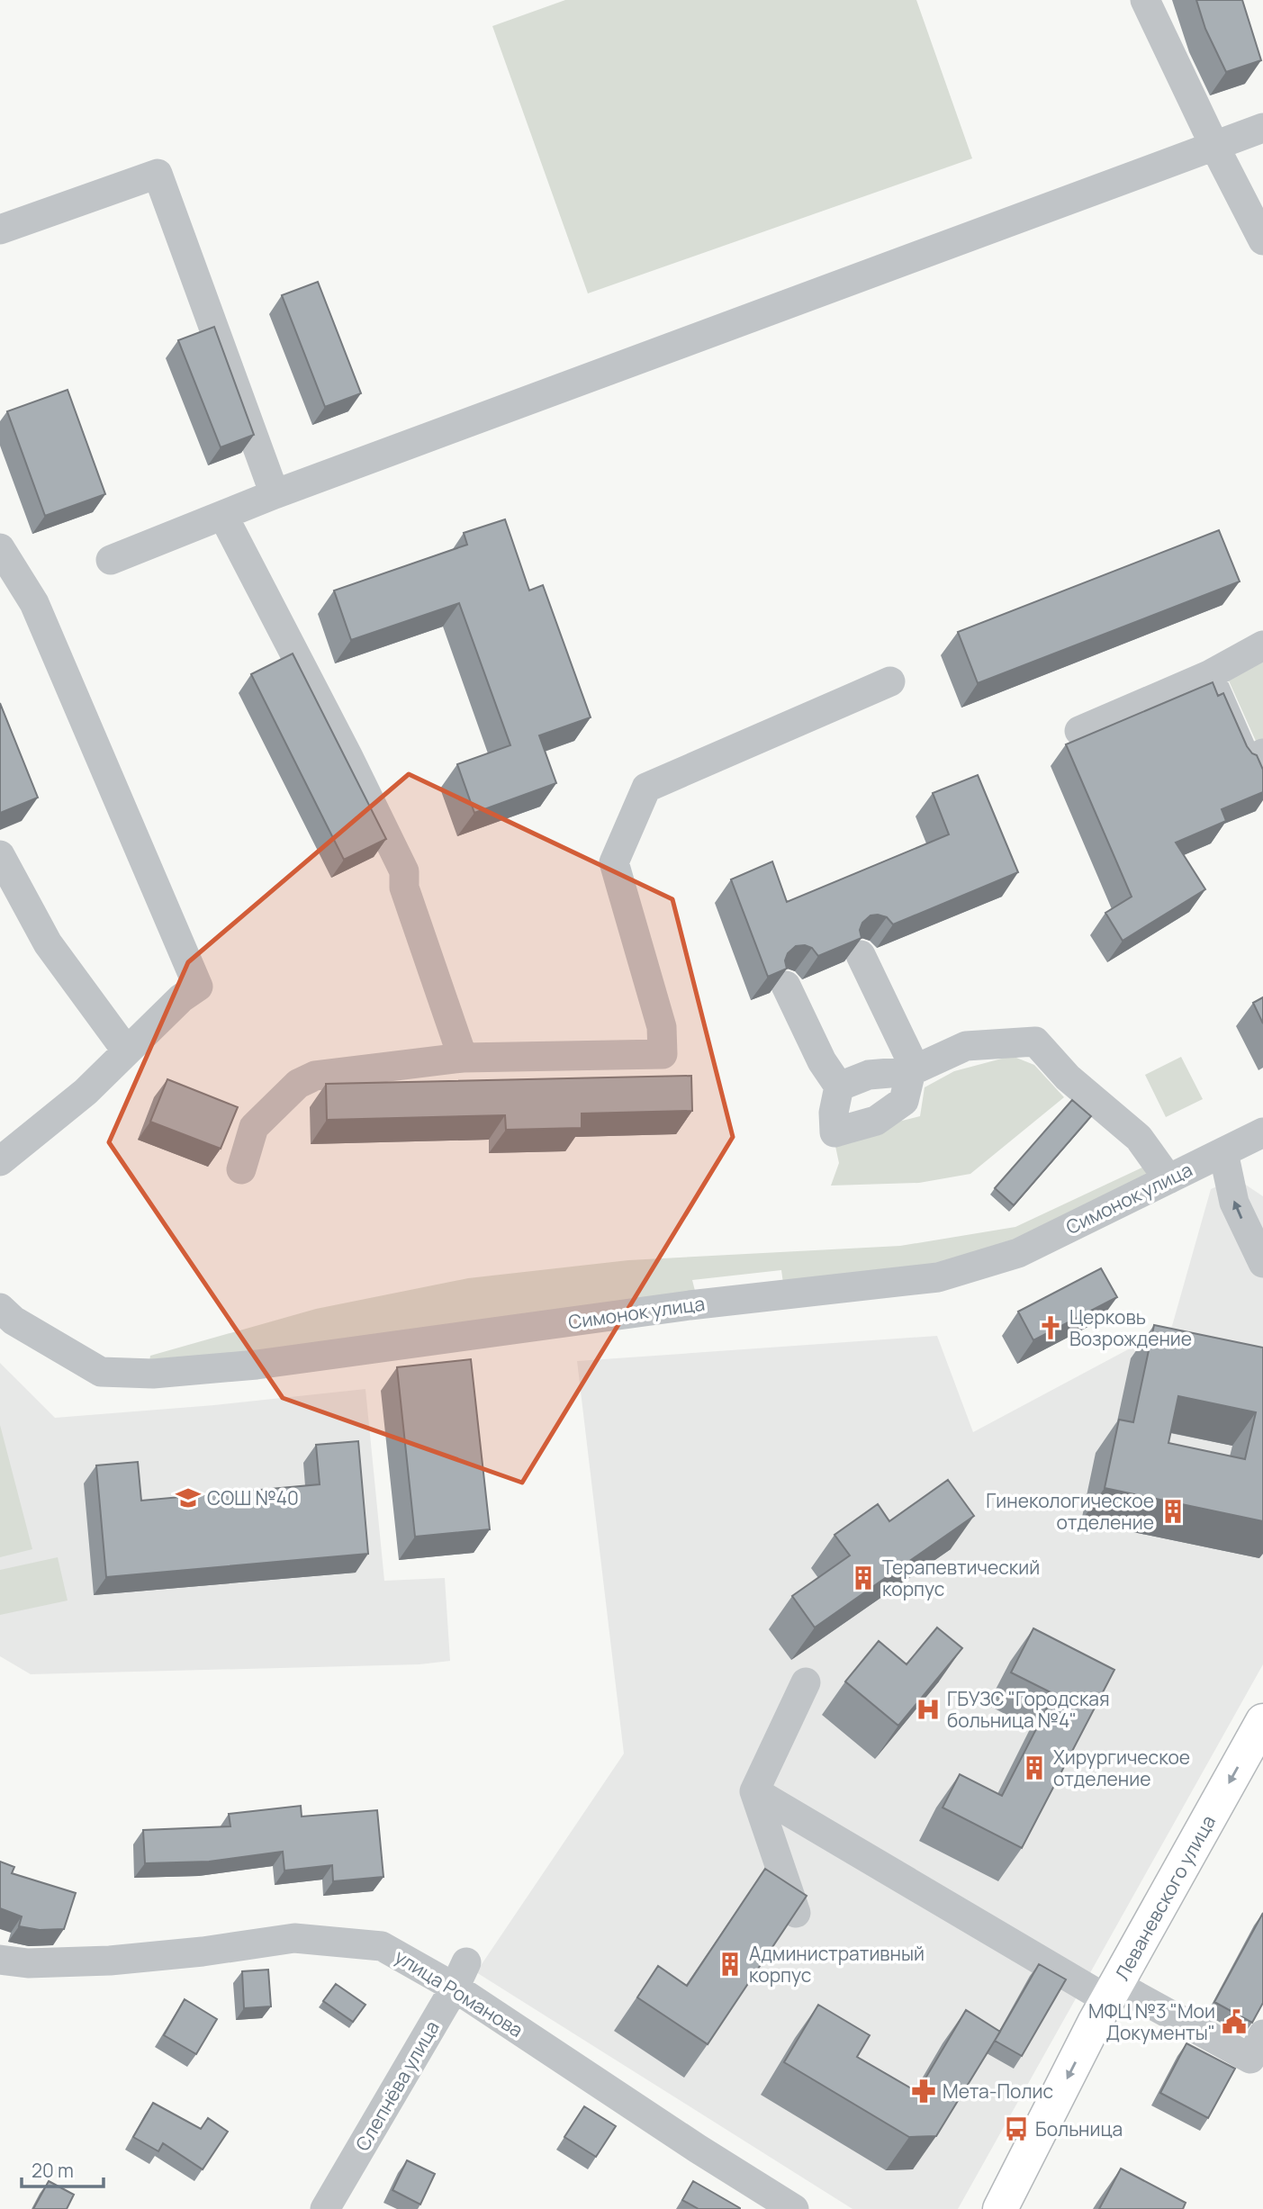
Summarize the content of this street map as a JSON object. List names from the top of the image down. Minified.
{"streets":{"main road":["Леваневского улица"],"street":["Симонок улица","улица Романова","Слепнёва улица"]},"crossings":[["улица Романова","Слепнёва улица"]],"one_way":["Леваневского улица"],"places":{"church":["Церковь Возрождение"],"school or university":["СОШ №40"],"building":["Гинекологическое отделение","Терапевтический корпус","Хирургическое отделение","Административный корпус"],"hospital":["ГБУЗС \"Городская больница №4\""],"public building":["МФЦ №3 \"Мои Документы\""],"pharmacy":["Мета-Полис"],"bus stop":["Больница"]},"scale_bar":"20 m"}
